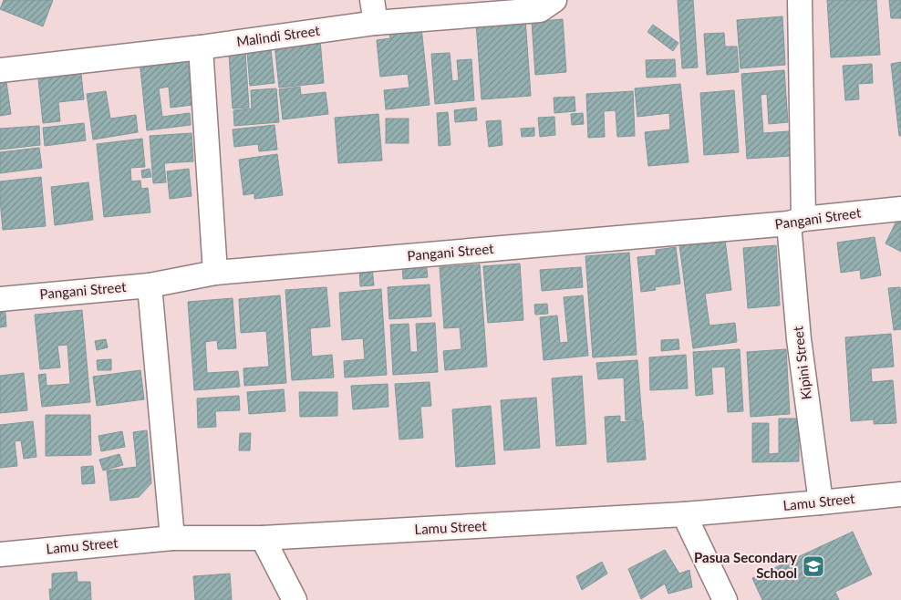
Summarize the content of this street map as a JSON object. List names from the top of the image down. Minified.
{"streets":{"street":["Malindi Street","Pangani Street","Kipini Street","Lamu Street"]},"crossings":[["Pangani Street","Kipini Street"],["Kipini Street","Lamu Street"]],"places":{"school or university":["Pasua Secondary School"]}}
